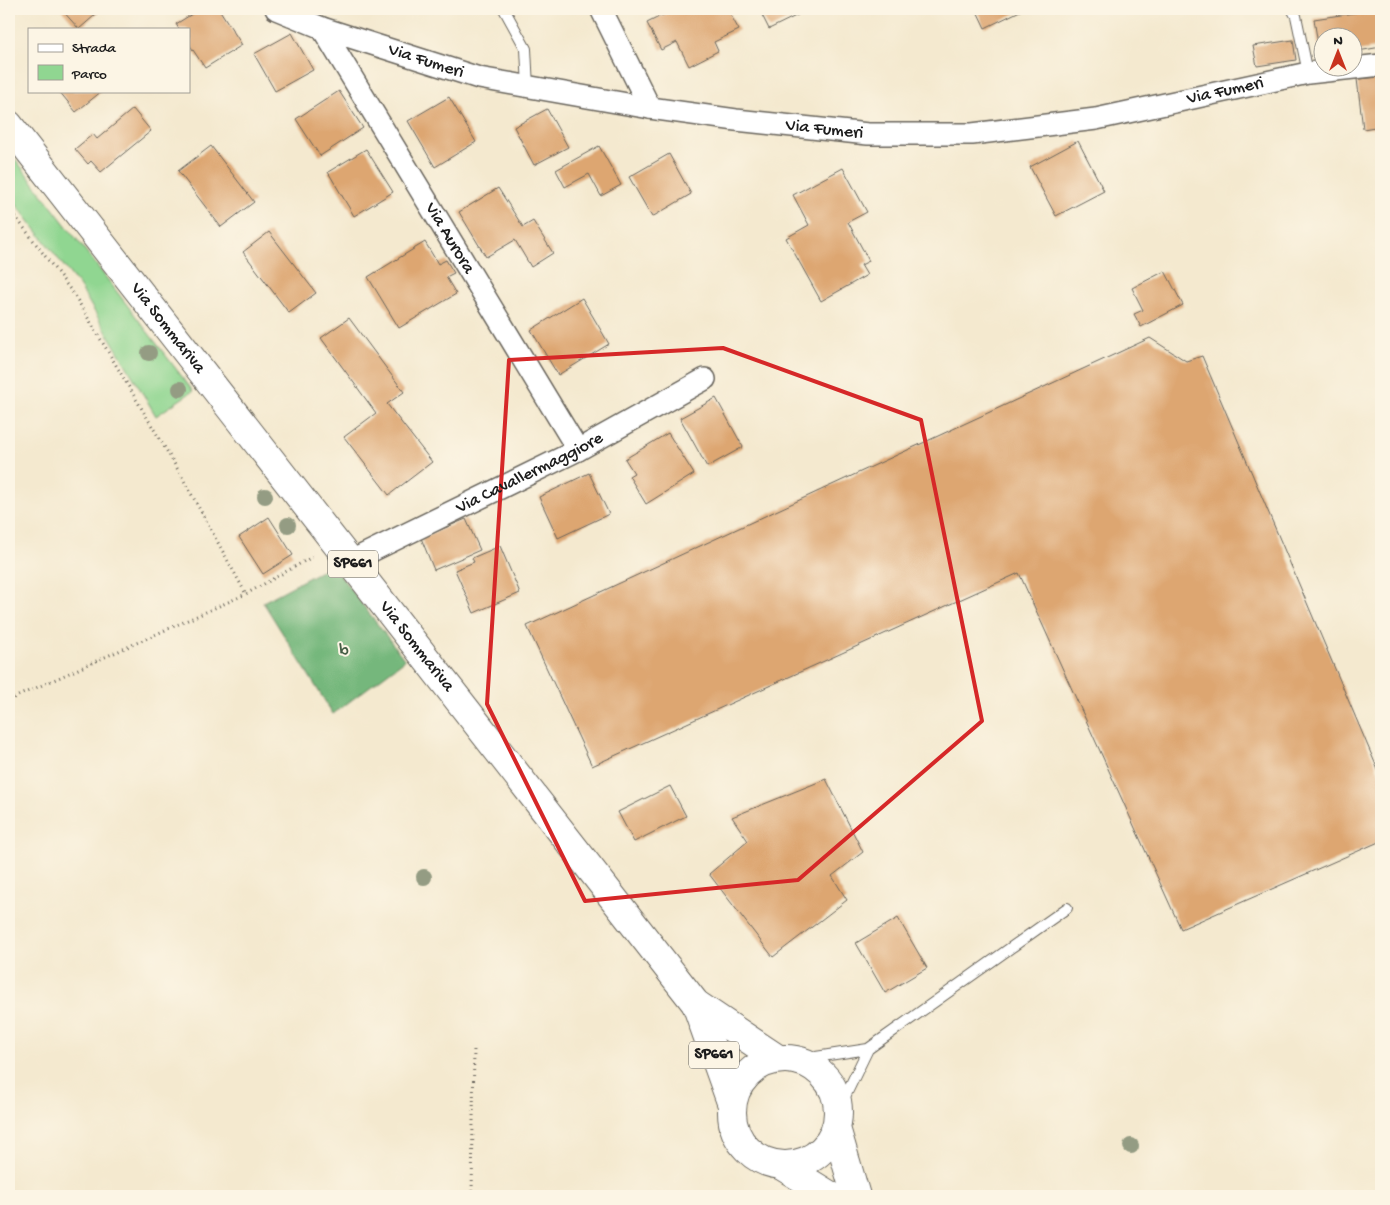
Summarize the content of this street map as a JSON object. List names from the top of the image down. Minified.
{"streets":{"main road":["Via Sommariva","SP661"],"street":["Via Fumeri","Via Aurora","Via Cavallermaggiore"]},"crossings":[["Via Fumeri","Via Aurora"],["Via Aurora","Via Cavallermaggiore"],["Via Sommariva","Via Cavallermaggiore"]],"parks":["b"],"legend":["Strada","Parco"],"north":"top"}
